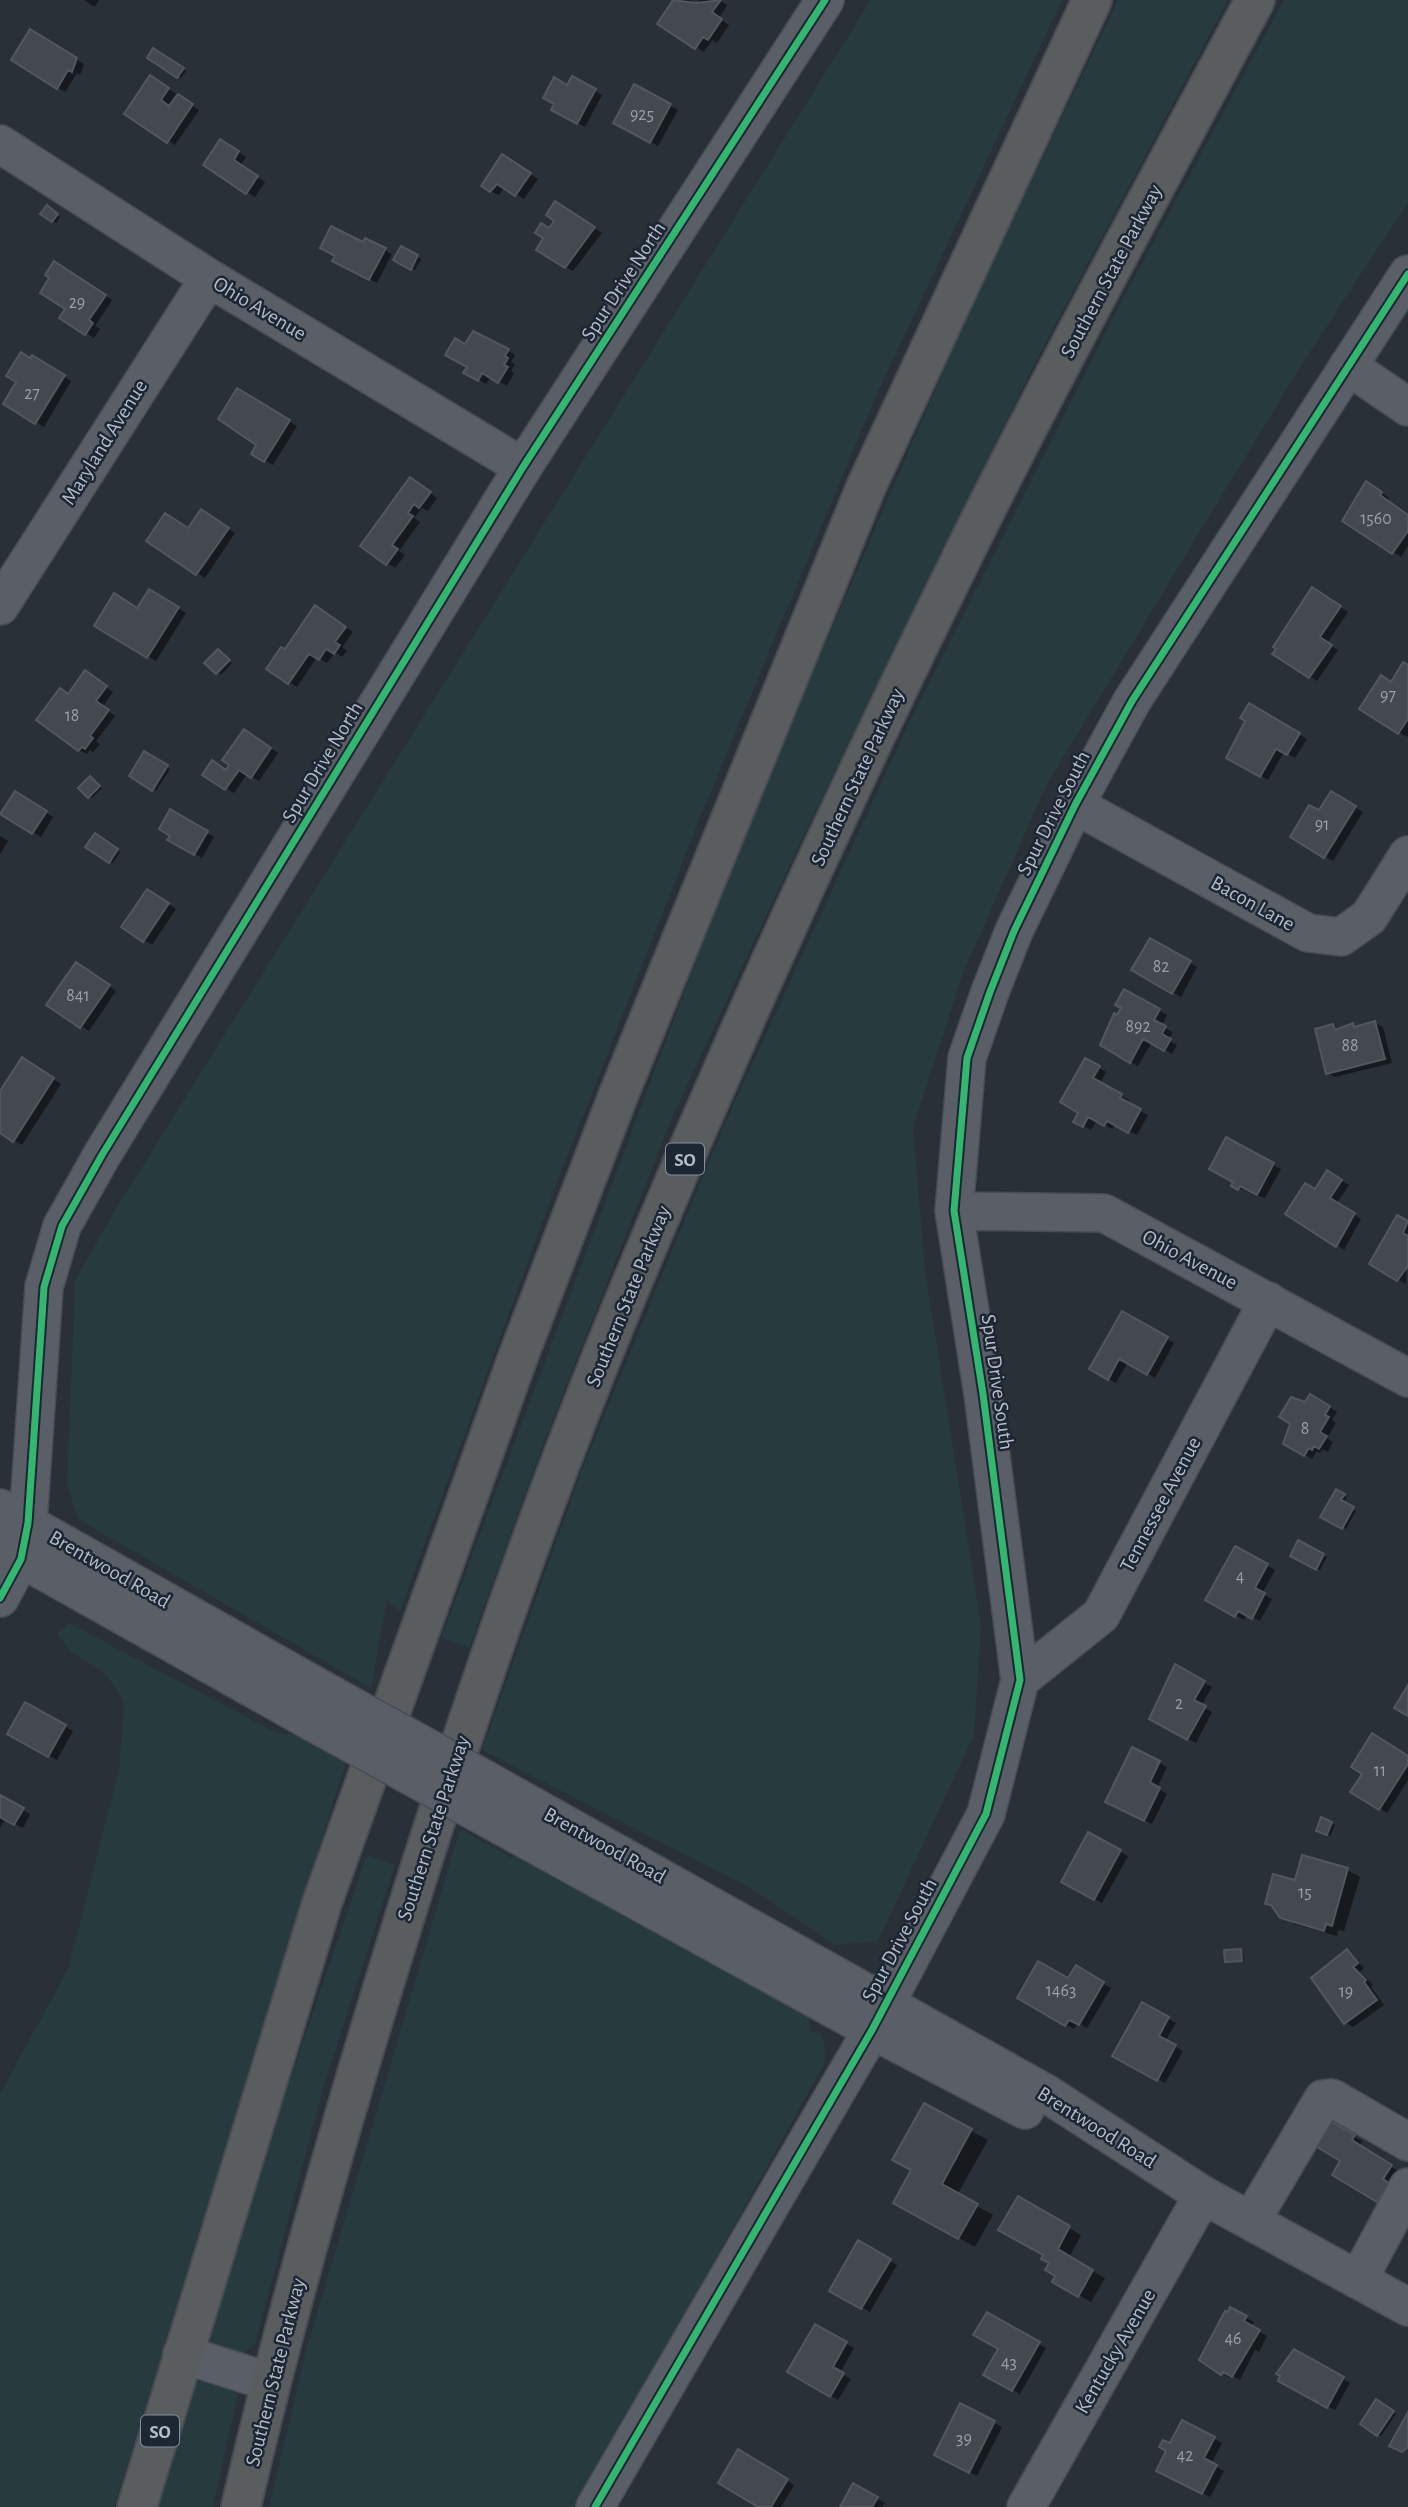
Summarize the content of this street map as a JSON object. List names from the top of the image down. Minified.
{"streets":{"highway":["Southern State Parkway","SO"],"street":["Spur Drive North","Ohio Avenue","Maryland Avenue","Spur Drive South","Bacon Lane","Tennessee Avenue","Brentwood Road","Kentucky Avenue"]},"crossings":[["Spur Drive North","Ohio Avenue"],["Spur Drive North","Brentwood Road"],["Ohio Avenue","Maryland Avenue"],["Ohio Avenue","Spur Drive South"],["Ohio Avenue","Tennessee Avenue"],["Spur Drive South","Bacon Lane"],["Spur Drive South","Tennessee Avenue"],["Spur Drive South","Brentwood Road"],["Brentwood Road","Kentucky Avenue"]],"house_numbers":["925","29","27","1560","97","18","91","82","841","892","88","8","4","2","11","15","1463","19","46","43","39","42"]}
